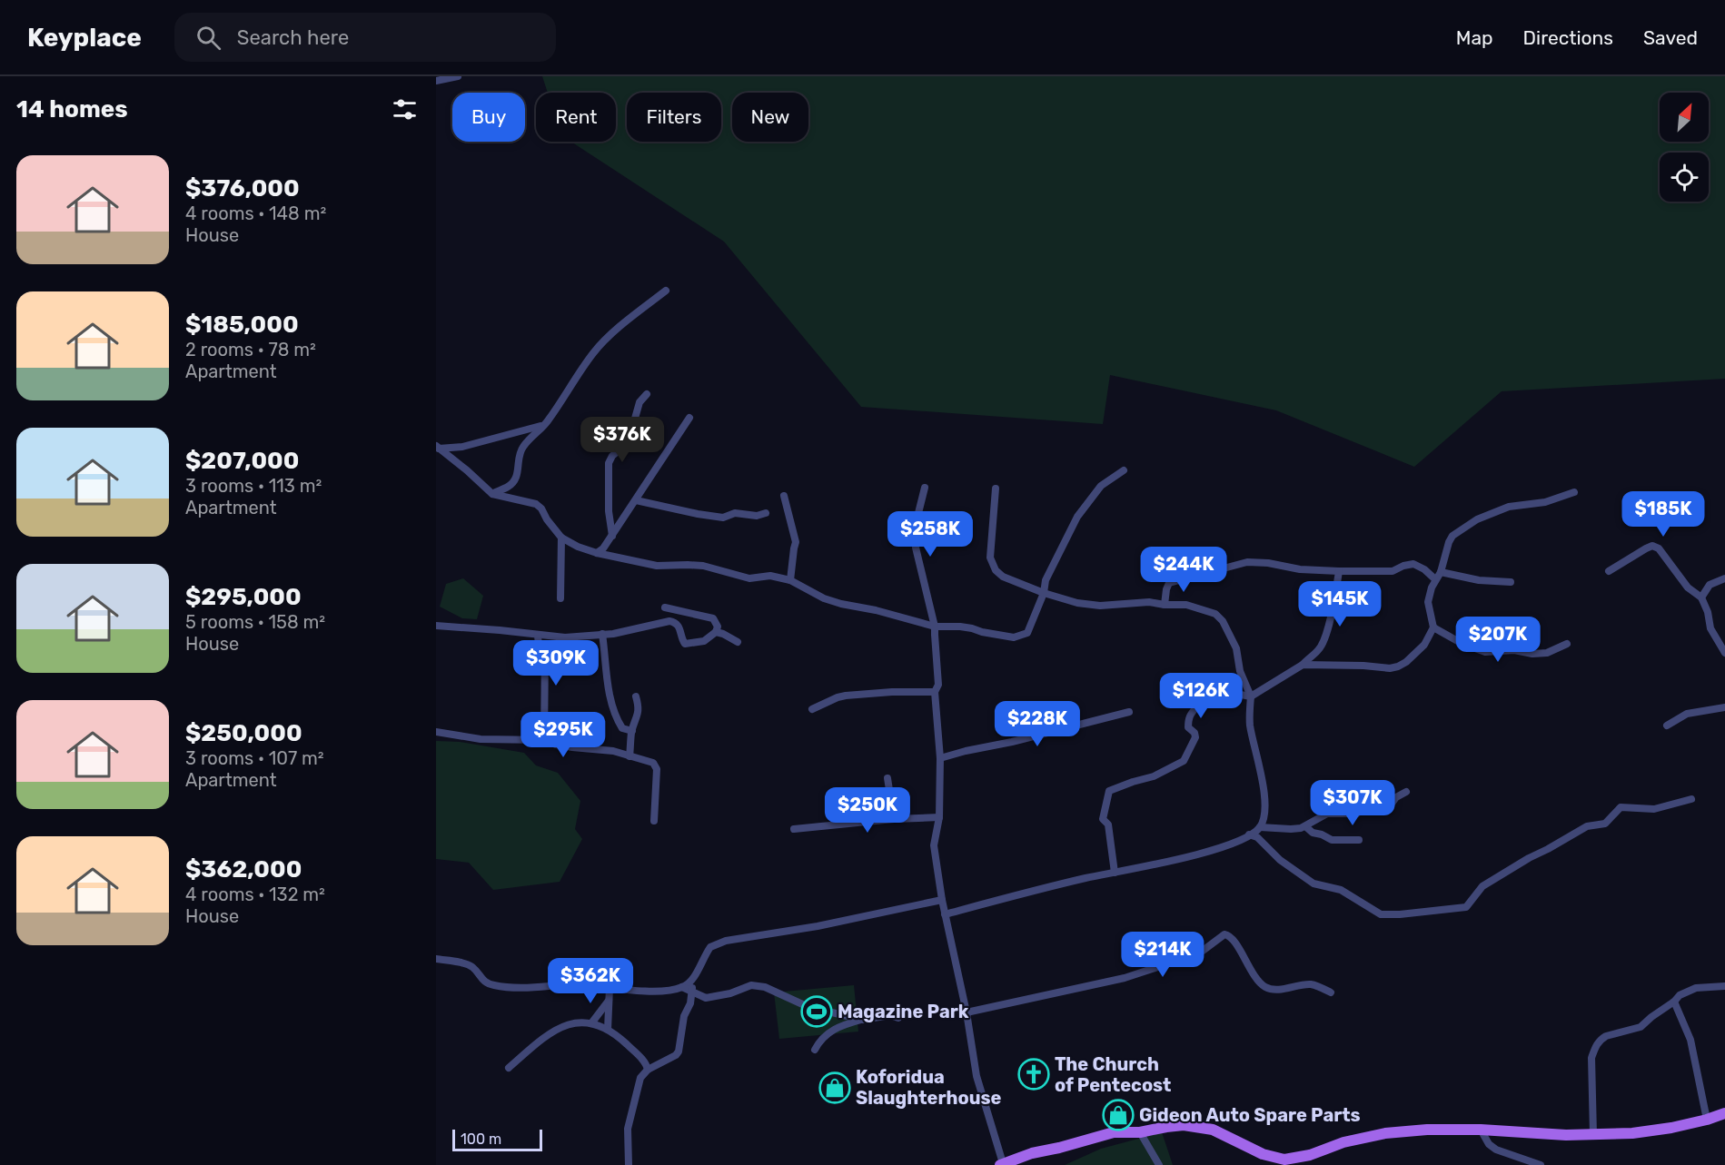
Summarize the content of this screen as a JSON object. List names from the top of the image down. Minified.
{"places":{"sports":["Magazine Park"],"church":["The Church of Pentecost"],"shop":["Koforidua Slaughterhouse","Gideon Auto Spare Parts"]},"scale_bar":"100 m","north":"top right","page":{"header":"Keyplace","search":"Search here","nav":["Map","Directions","Saved"],"heading":"14 homes","chip":["Buy","Rent","Filters","New"],"list":[{"name":"$376,000","note":"4 rooms · 148 m² · House"},{"name":"$185,000","note":"2 rooms · 78 m² · Apartment"},{"name":"$207,000","note":"3 rooms · 113 m² · Apartment"},{"name":"$295,000","note":"5 rooms · 158 m² · House"},{"name":"$250,000","note":"3 rooms · 107 m² · Apartment"},{"name":"$362,000","note":"4 rooms · 132 m² · House"}],"price":["$376K","$185K","$258K","$244K","$145K","$207K","$309K","$126K","$228K","$295K","$307K","$250K","$214K","$362K"],"scale":"100 m"}}
